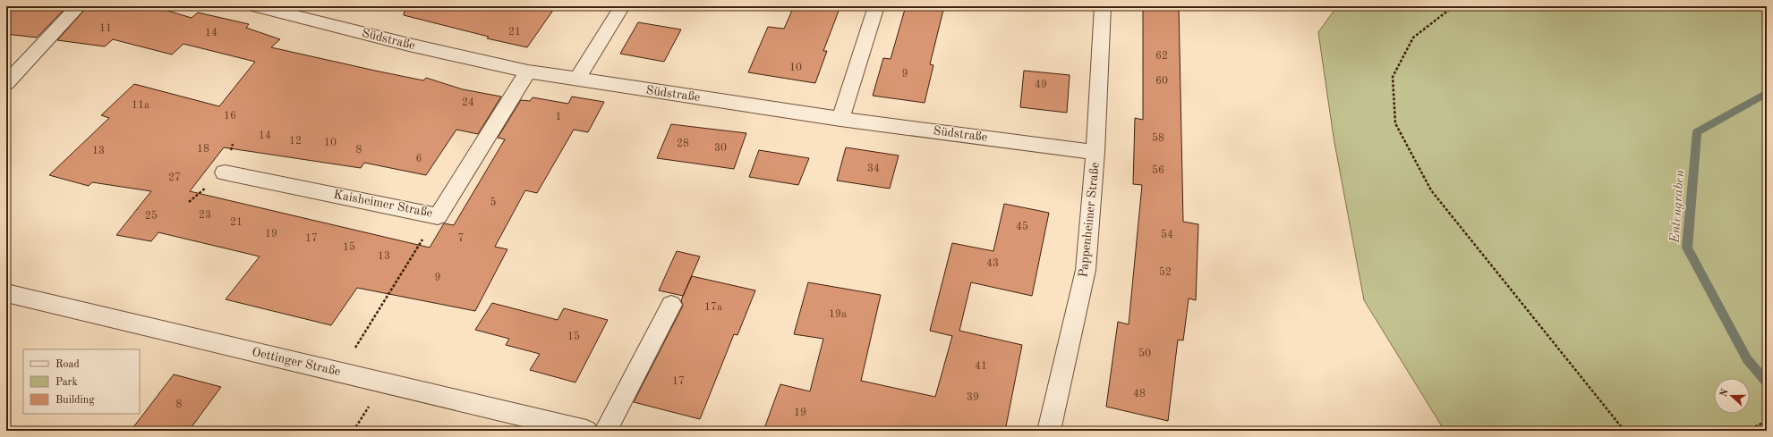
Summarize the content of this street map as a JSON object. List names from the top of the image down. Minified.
{"streets":{"street":["Südstraße","Kaisheimer Straße","Pappenheimer Straße","Oettinger Straße"]},"crossings":[["Südstraße","Kaisheimer Straße"],["Südstraße","Pappenheimer Straße"]],"water":["Entengraben"],"house_numbers":["11","21","14","62","10","9","60","49","24","11a","16","1","14","58","12","10","28","30","18","8","13","6","34","56","27","5","23","25","21","45","19","54","17","7","15","13","43","52","9","17a","19a","15","50","41","17","48","39","8","19"],"legend":["Road","Park","Building"],"north":"left"}
